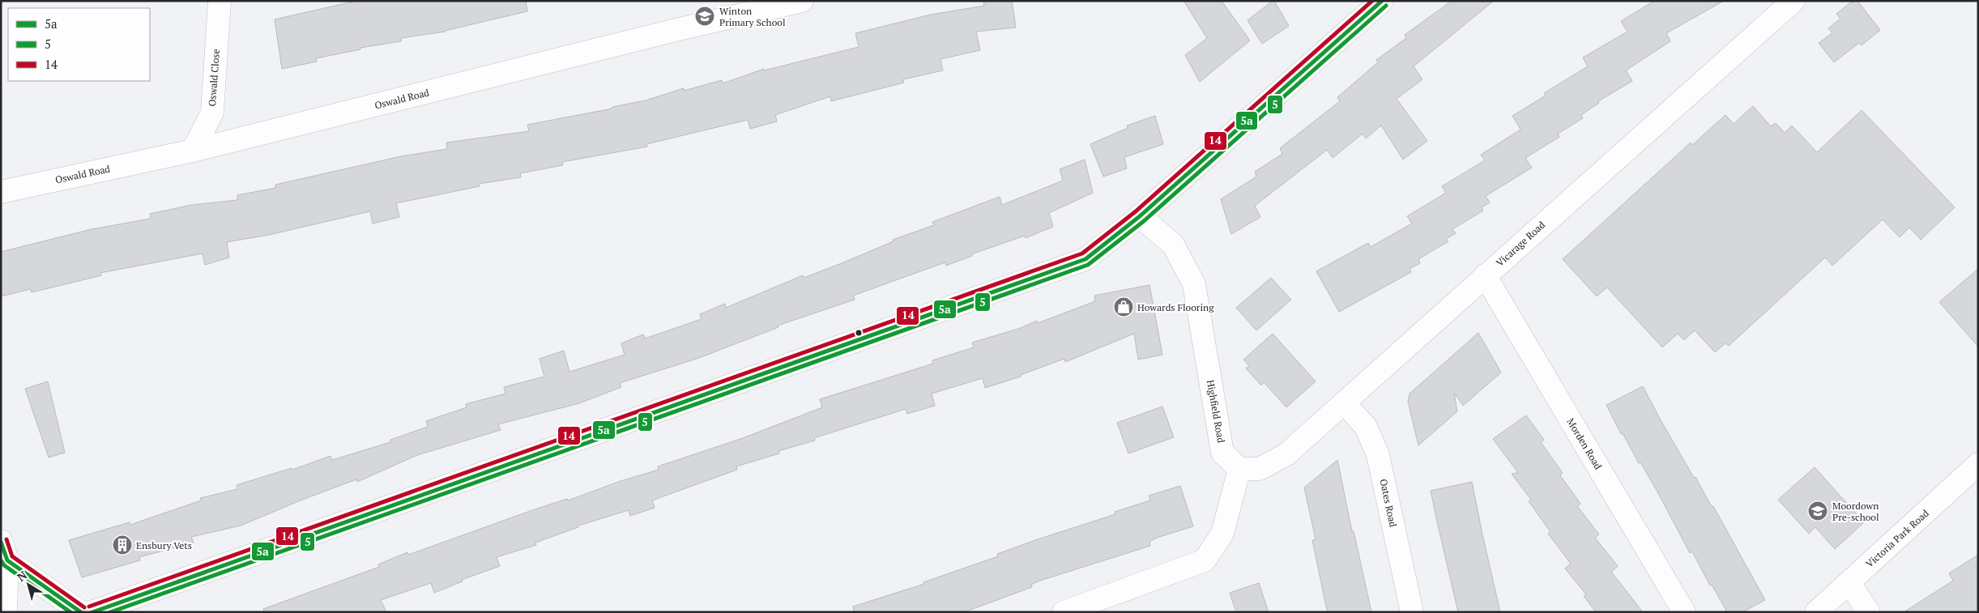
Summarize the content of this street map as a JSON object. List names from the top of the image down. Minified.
{"streets":{"street":["Oswald Close","Oswald Road","Vicarage Road","Highfield Road","Morden Road","Oates Road","Victoria Park Road"]},"crossings":[["Oswald Close","Oswald Road"],["Vicarage Road","Highfield Road"],["Vicarage Road","Morden Road"],["Vicarage Road","Oates Road"]],"places":{"school or university":["Winton Primary School","Moordown Pre-school"],"shop":["Howards Flooring"],"building":["Ensbury Vets"]},"lines":["transit line 5a","transit line 14","transit line 5"],"legend":["5a","5","14"],"north":"top left"}
